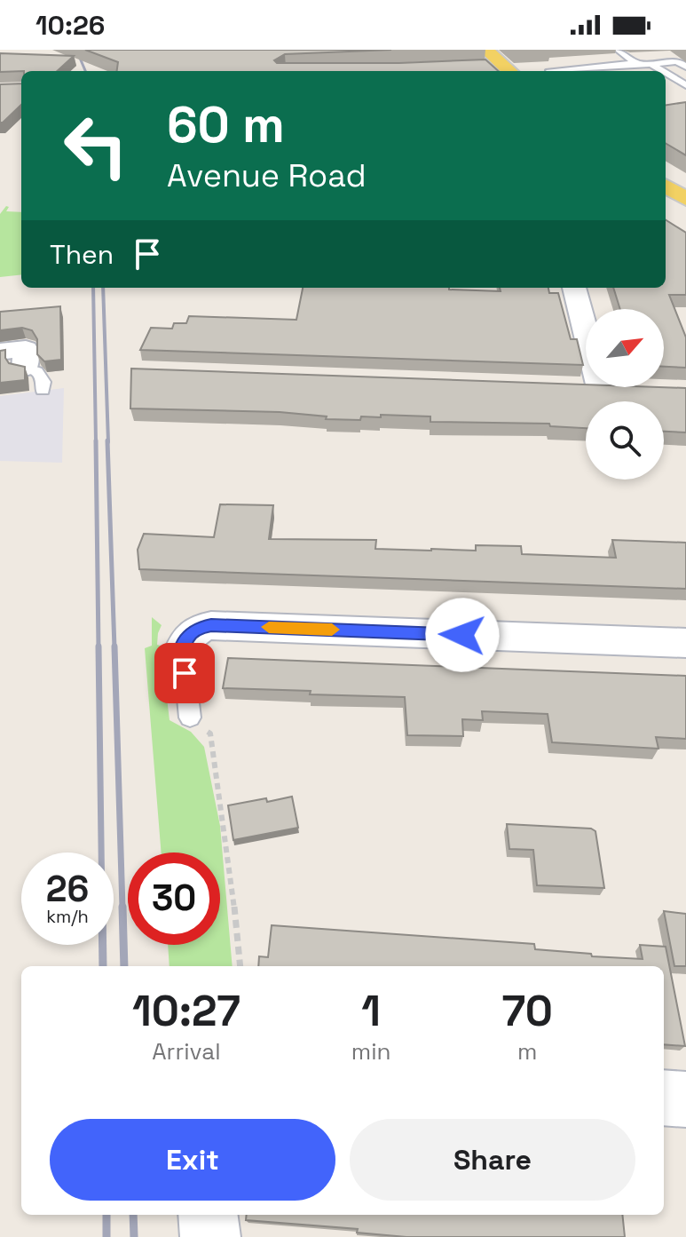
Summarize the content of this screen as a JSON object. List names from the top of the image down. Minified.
{"north":"top right","page":{"status":"10:26","turn":["60 m","Avenue Road"],"then":"Then","speed":"26 km/h","limit":"30","eta":["10:27","Arrival","1","min","70","m"],"buttons":["Exit","Share"]}}
